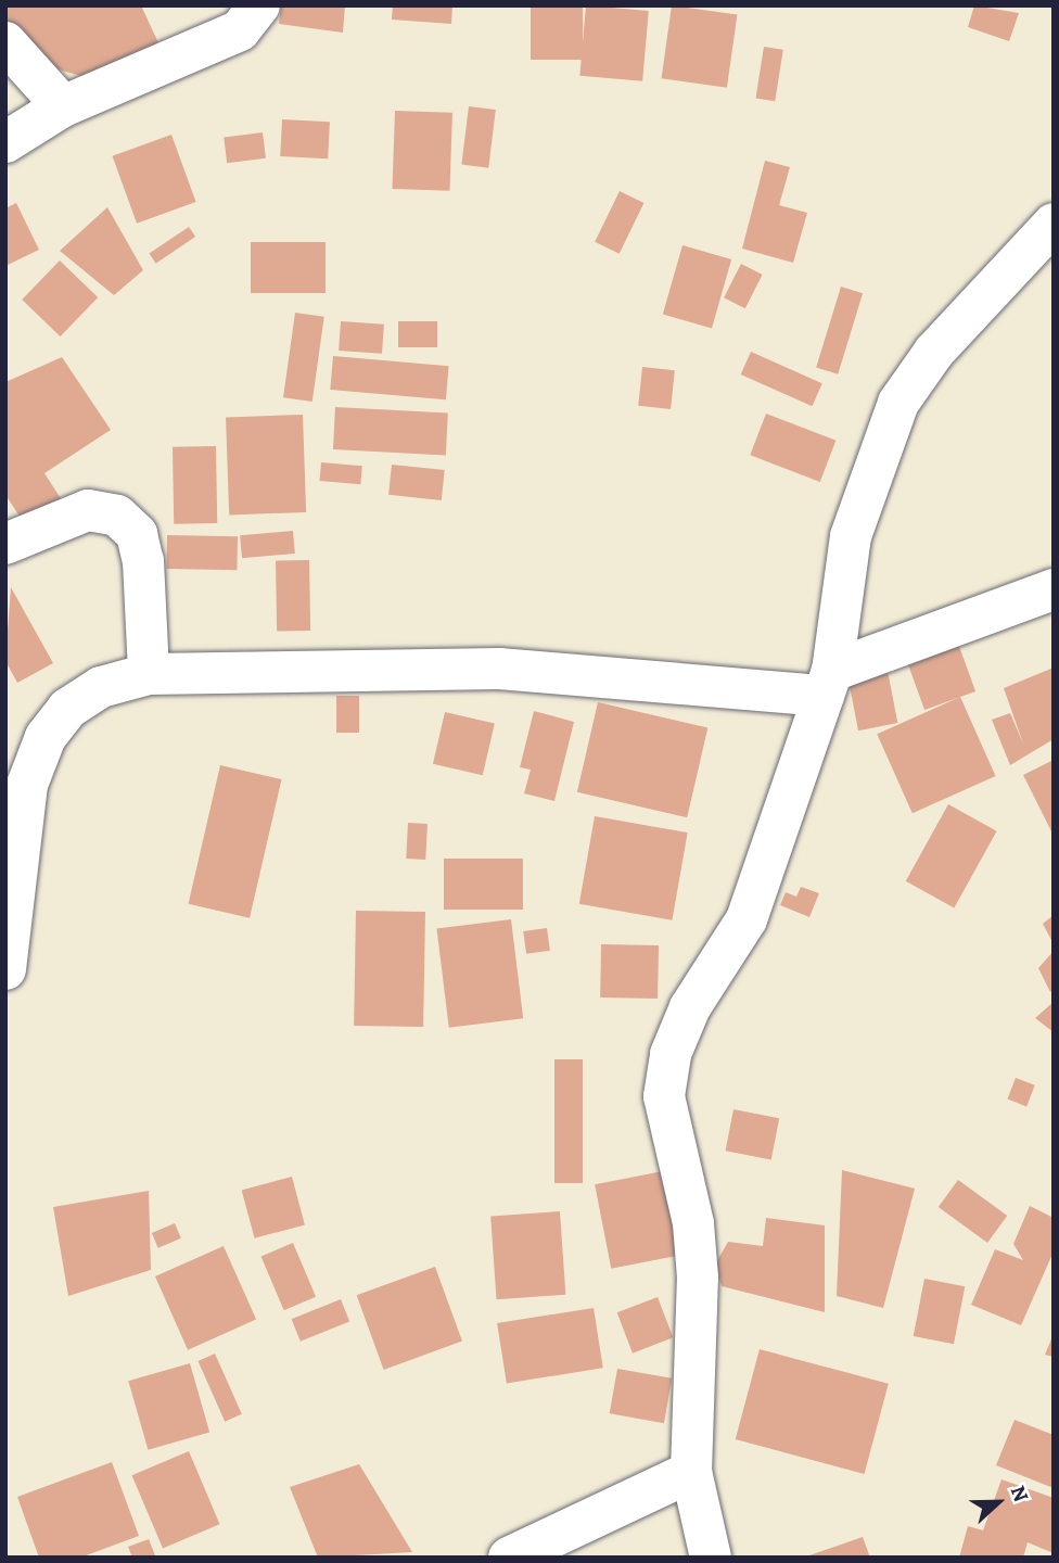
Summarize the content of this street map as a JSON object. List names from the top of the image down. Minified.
{"north":"right"}
